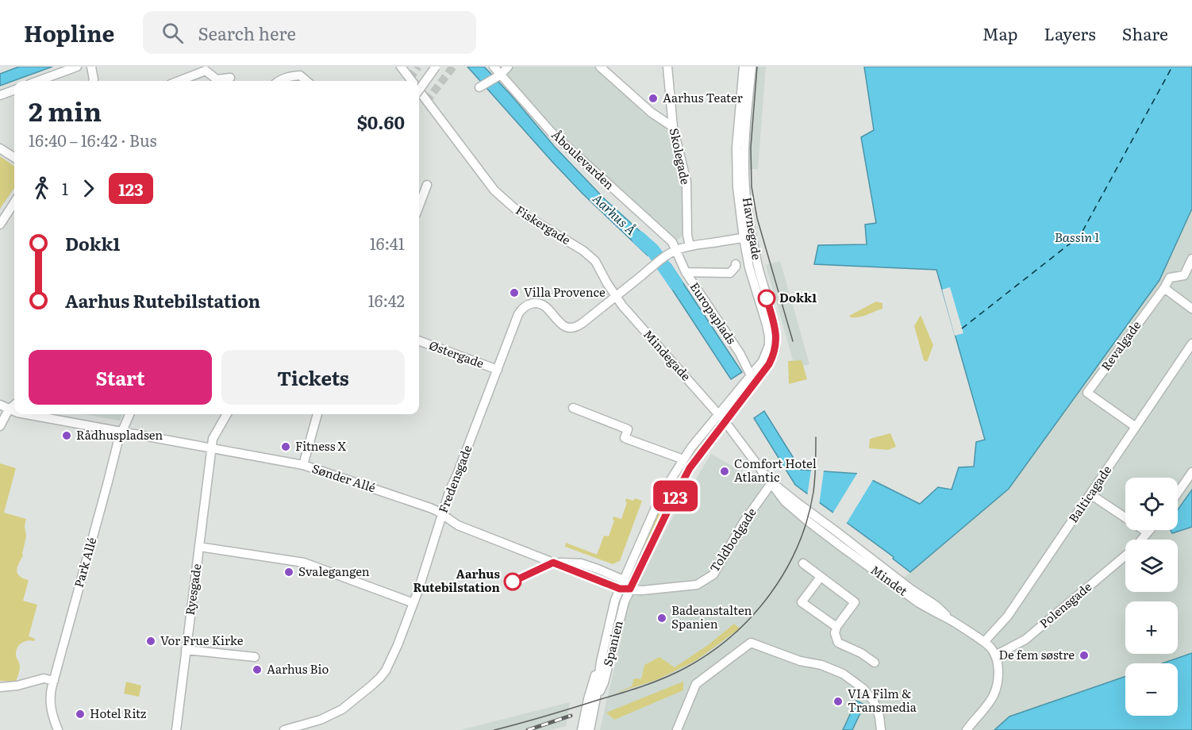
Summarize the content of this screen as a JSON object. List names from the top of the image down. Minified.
{"streets":{"street":["Skolegade","Åboulevarden","Fiskergade","Havnegade","Europaplads","Revalgade","Østergade","Mindegade","Sønder Allé","Fredensgade","Balticagade","Toldbodgade","Park Allé","Mindet","Ryesgade","Polensgade","Spanien"]},"crossings":[["Åboulevarden","Europaplads"],["Fiskergade","Mindegade"],["Fiskergade","Fredensgade"],["Havnegade","Europaplads"],["Revalgade","Balticagade"],["Østergade","Fredensgade"],["Mindegade","Fredensgade"],["Mindegade","Spanien"],["Sønder Allé","Fredensgade"],["Sønder Allé","Toldbodgade"],["Sønder Allé","Park Allé"],["Sønder Allé","Ryesgade"],["Sønder Allé","Spanien"],["Balticagade","Mindet"],["Toldbodgade","Mindet"],["Toldbodgade","Spanien"],["Mindet","Polensgade"]],"water":["Aarhus Å","Bassin 1"],"places":["Aarhus Teater","Villa Provence","Dokk1","Rådhuspladsen","Fitness X","Comfort Hotel Atlantic","Svalegangen","Aarhus Rutebilstation","Badeanstalten Spanien","Vor Frue Kirke","De fem søstre","Aarhus Bio","VIA Film & Transmedia","Hotel Ritz"],"lines":["bus line 123"],"page":{"header":"Hopline","search":"Search here","nav":["Map","Layers","Share"],"on_map":"123","heading":["2 min","16:40 – 16:42 · Bus","$0.60"],"legs":["1","123"],"list":[{"name":"Dokk1","value":"16:41"},{"name":"Aarhus Rutebilstation","value":"16:42"}],"buttons":["Start","Tickets"],"map_buttons":["+","−"]}}
